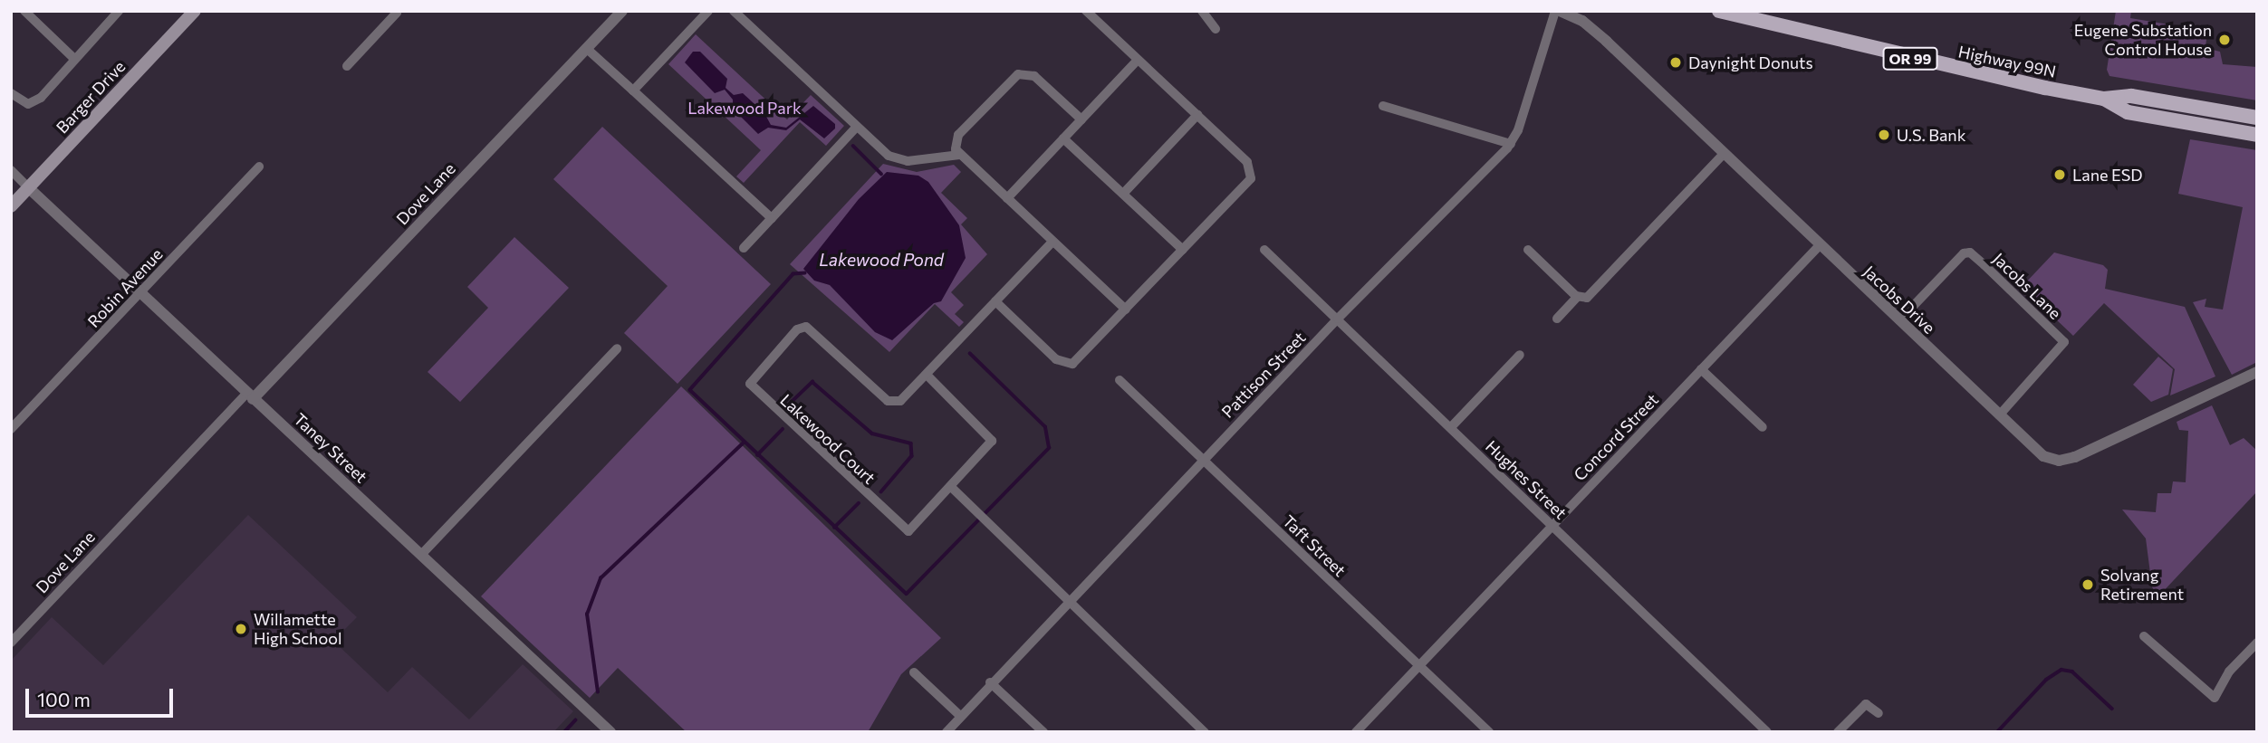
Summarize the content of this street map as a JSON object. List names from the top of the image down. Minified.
{"streets":{"main road":["OR 99","Highway 99N","Barger Drive"],"street":["Dove Lane","Jacobs Lane","Robin Avenue","Jacobs Drive","Pattison Street","Concord Street","Lakewood Court","Taney Street","Hughes Street","Taft Street"]},"crossings":[["Barger Drive","Taney Street"],["Dove Lane","Taney Street"],["Jacobs Lane","Jacobs Drive"],["Robin Avenue","Taney Street"],["Jacobs Drive","Concord Street"],["Pattison Street","Hughes Street"],["Pattison Street","Taft Street"],["Concord Street","Hughes Street"],["Concord Street","Taft Street"]],"water":["Lakewood Pond"],"parks":["Lakewood Park"],"places":["Eugene Substation Control House","Daynight Donuts","U.S. Bank","Lane ESD","Solvang Retirement","Willamette High School"],"scale_bar":"100 m"}
